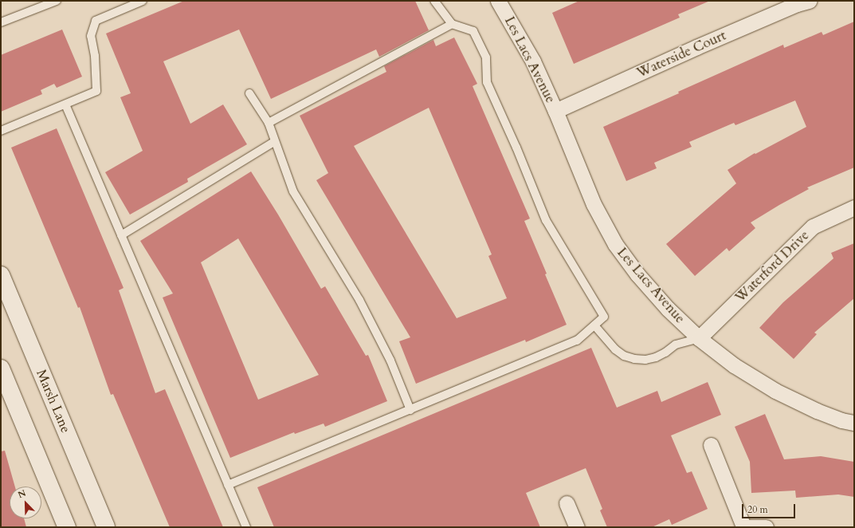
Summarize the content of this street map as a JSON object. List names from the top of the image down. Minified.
{"streets":{"main road":["Marsh Lane"],"street":["Waterside Court","Les Lacs Avenue","Waterford Drive"]},"crossings":[["Waterside Court","Les Lacs Avenue"],["Les Lacs Avenue","Waterford Drive"]],"scale_bar":"20 m","north":"top left"}
